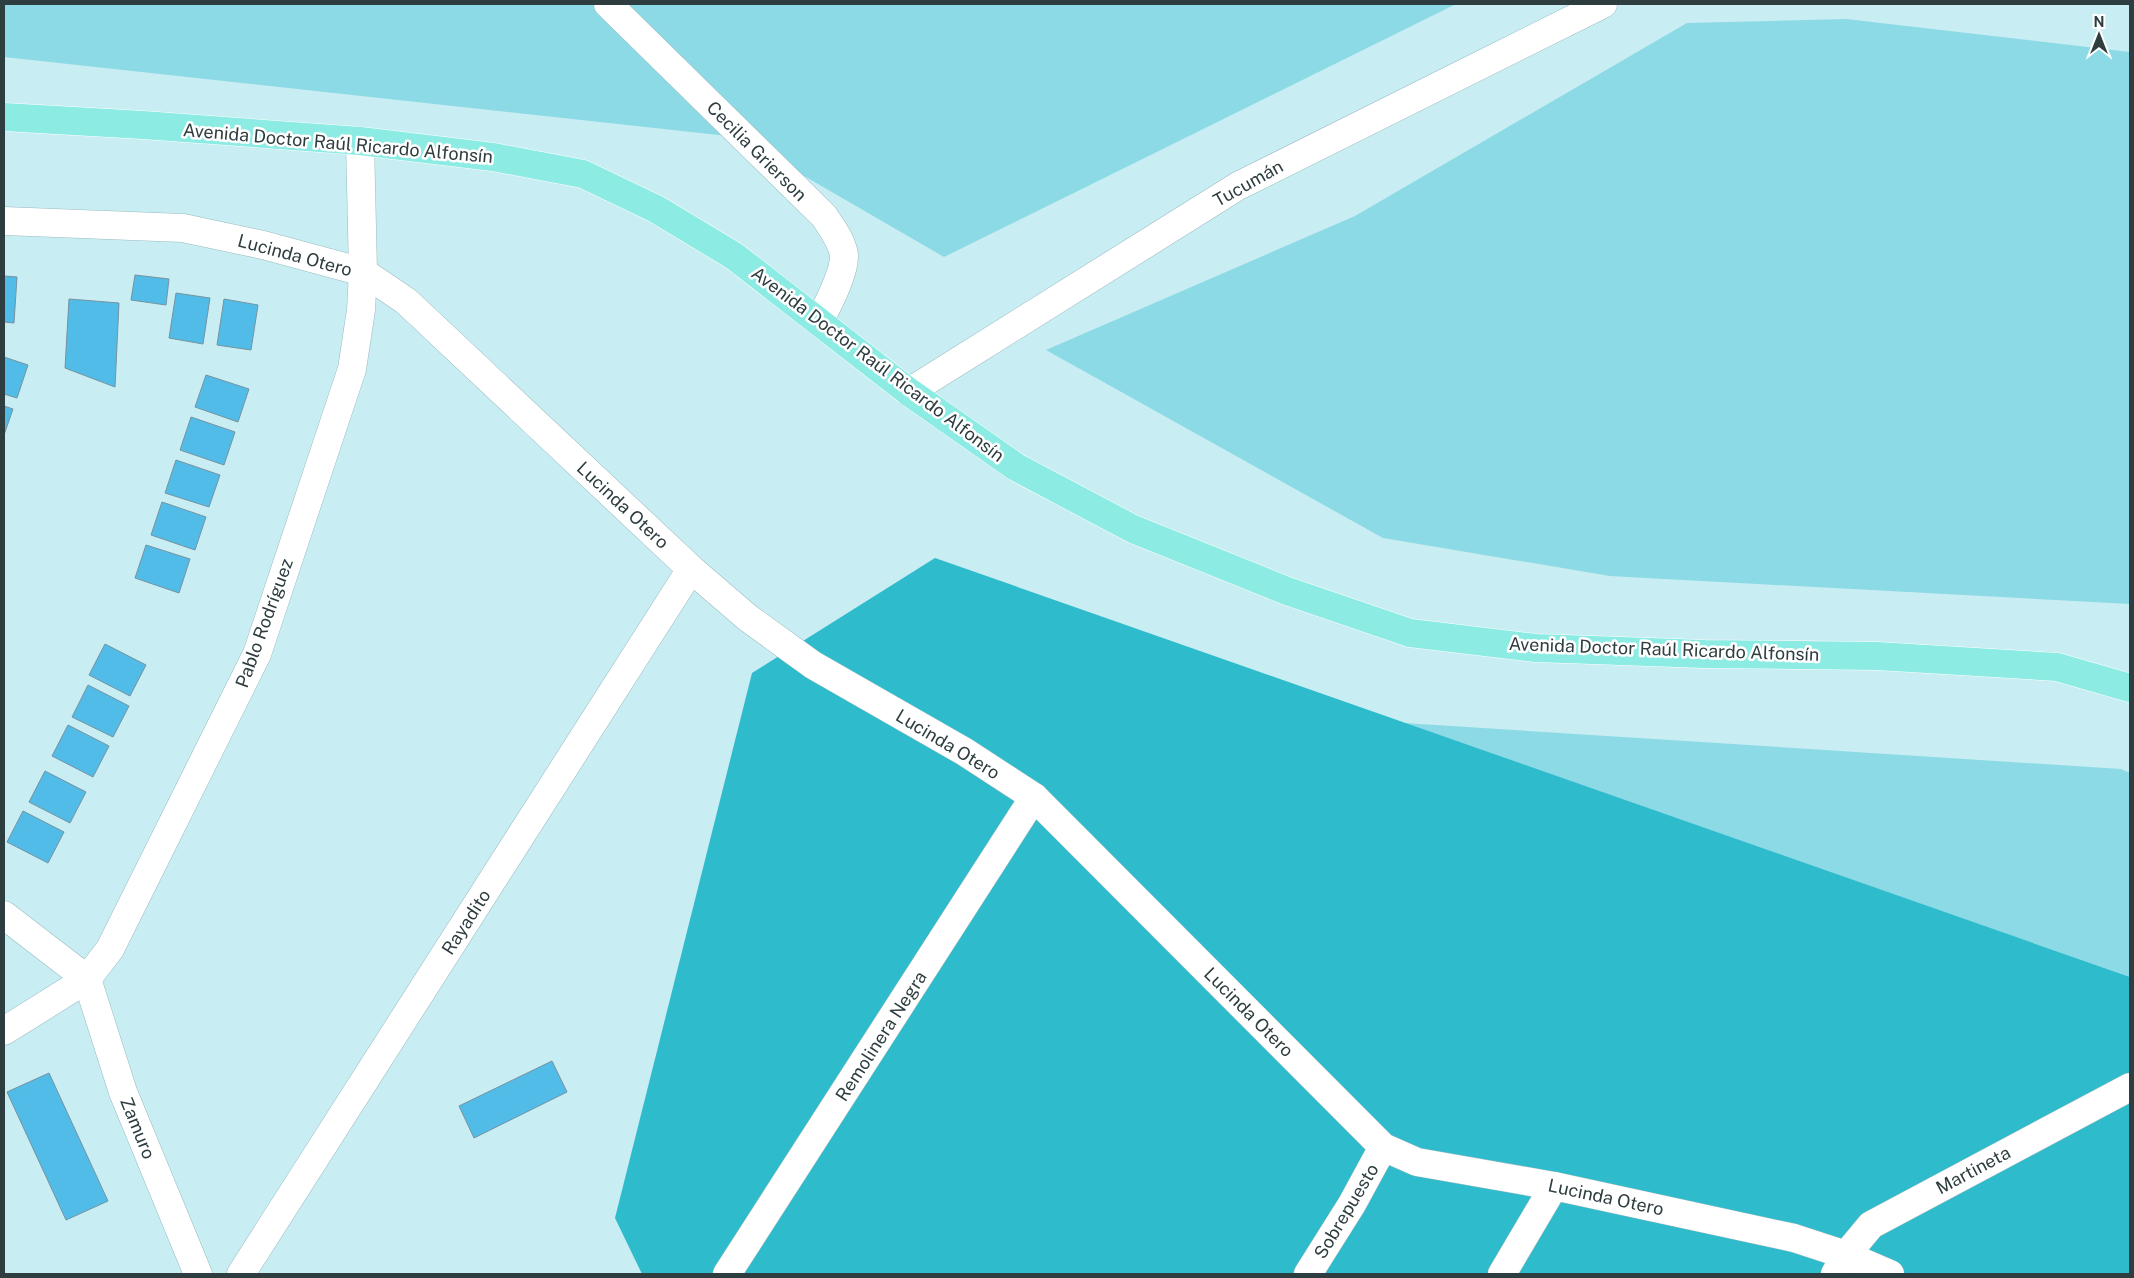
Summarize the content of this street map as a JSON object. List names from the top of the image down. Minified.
{"streets":{"main road":["Avenida Doctor Raúl Ricardo Alfonsín"],"street":["Cecilia Grierson","Tucumán","Lucinda Otero","Pablo Rodríguez","Rayadito","Remolinera Negra","Zamuro","Martineta","Sobrepuesto"]},"crossings":[["Avenida Doctor Raúl Ricardo Alfonsín","Cecilia Grierson"],["Avenida Doctor Raúl Ricardo Alfonsín","Tucumán"],["Avenida Doctor Raúl Ricardo Alfonsín","Pablo Rodríguez"],["Lucinda Otero","Pablo Rodríguez"],["Lucinda Otero","Rayadito"],["Lucinda Otero","Remolinera Negra"],["Lucinda Otero","Martineta"],["Lucinda Otero","Sobrepuesto"],["Pablo Rodríguez","Zamuro"]],"north":"top"}
